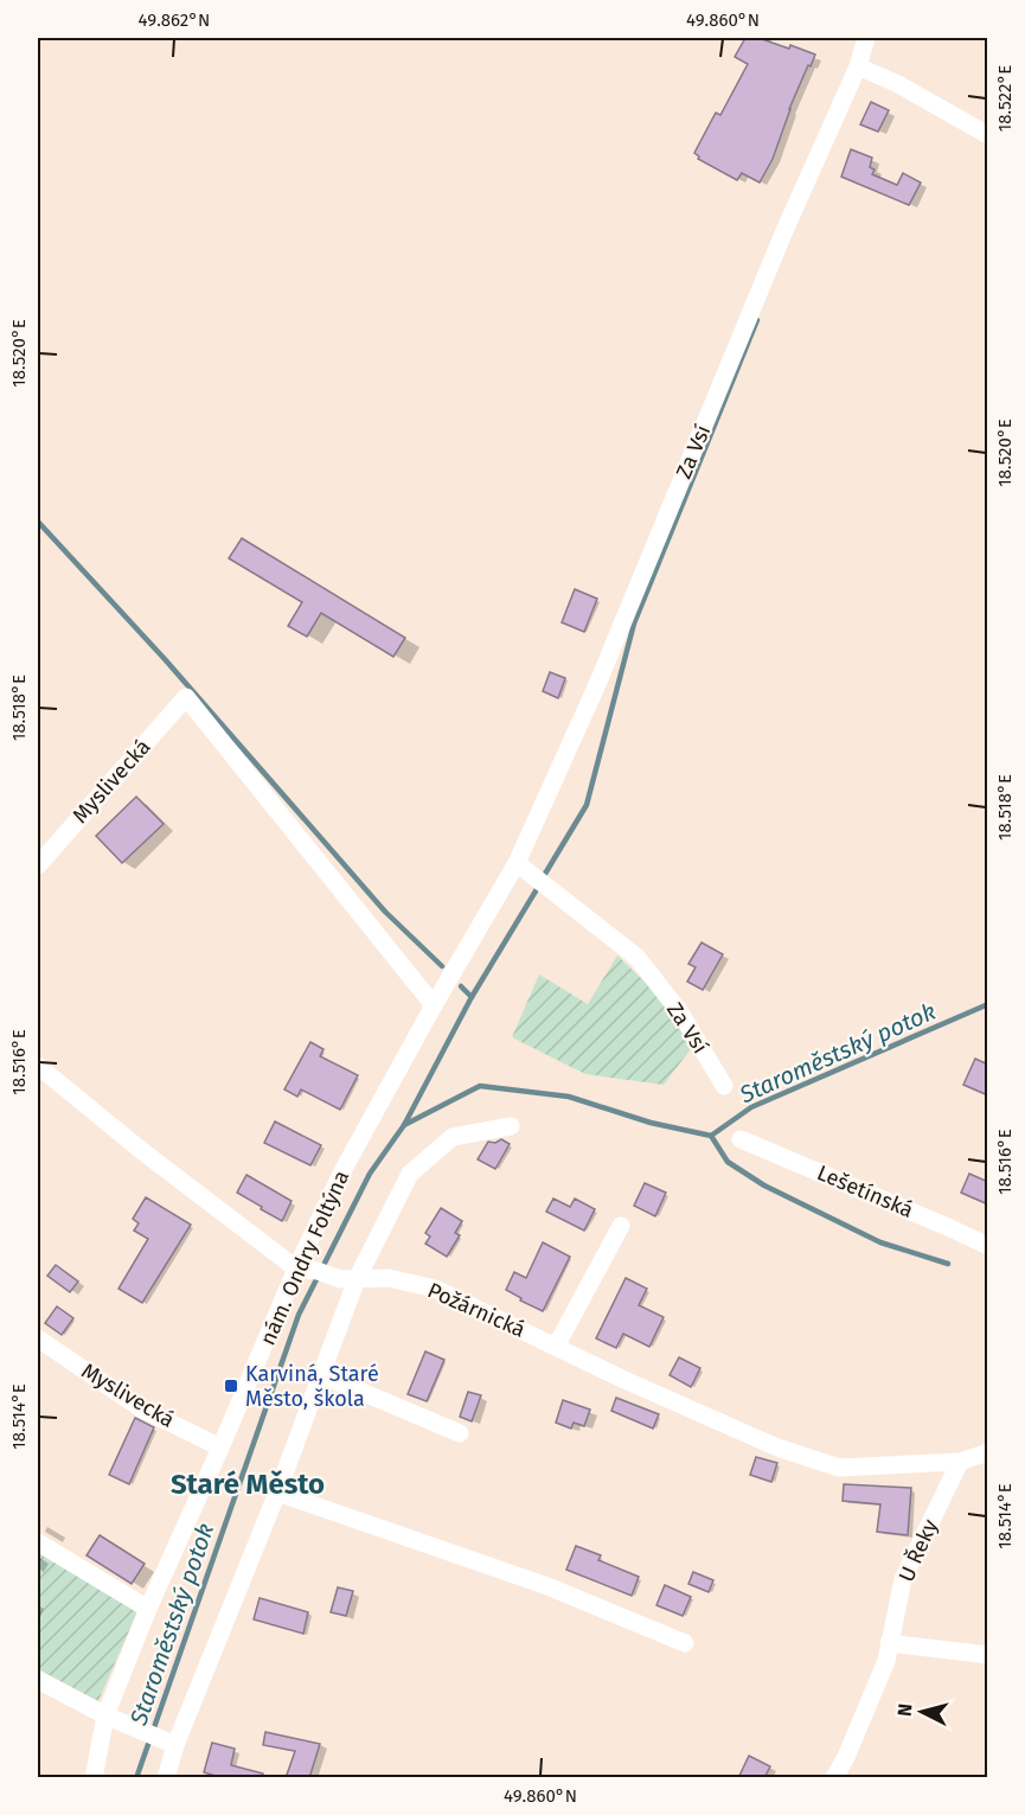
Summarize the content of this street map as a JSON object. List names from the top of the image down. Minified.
{"streets":{"street":["Za Vsí","Myslivecká","Lešetínská","nám. Ondry Foltýna","Požárnická","U Řeky"]},"crossings":[["Za Vsí","nám. Ondry Foltýna"],["Myslivecká","nám. Ondry Foltýna"],["nám. Ondry Foltýna","Požárnická"],["Požárnická","U Řeky"]],"districts":["Staré Město"],"water":["Staroměstský potok"],"places":{"transit":["Karviná, Staré Město, škola"]},"north":"left","coordinates":["49.862°N","49.860°N","18.522°E","18.520°E","18.518°E","18.516°E","18.514°E"]}
